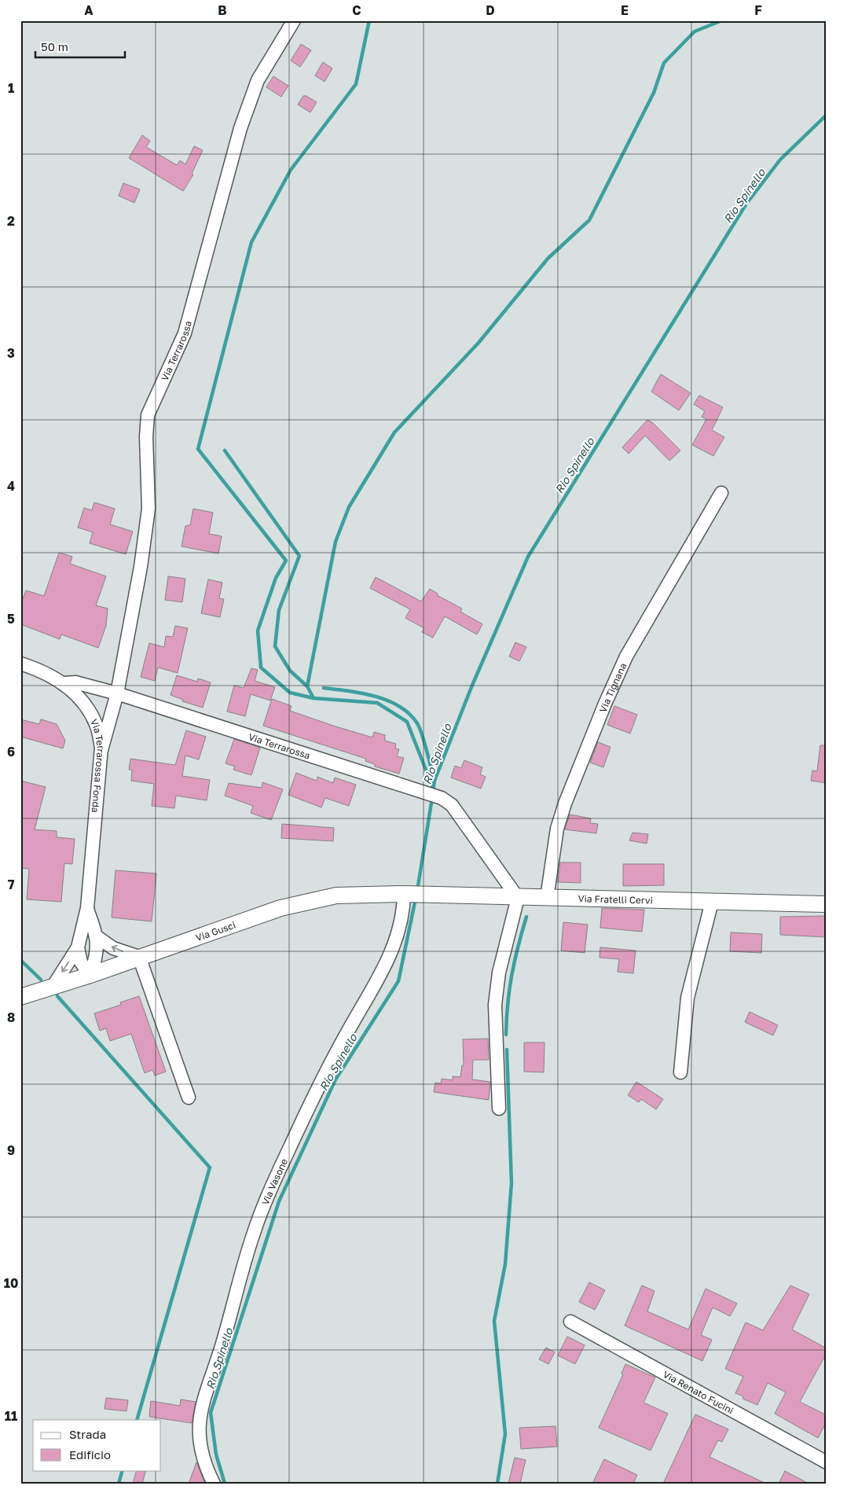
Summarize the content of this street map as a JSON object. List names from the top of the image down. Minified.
{"streets":{"street":["Via Terrarossa","Via Tignana","Via Terrarossa Fonda","Via Fratelli Cervi","Via Gusci","Via Vasone","Via Renato Fucini"]},"crossings":[["Via Terrarossa","Via Terrarossa Fonda"],["Via Terrarossa","Via Fratelli Cervi"],["Via Tignana","Via Fratelli Cervi"],["Via Fratelli Cervi","Via Gusci"],["Via Fratelli Cervi","Via Vasone"],["Via Gusci","Via Vasone"]],"water":["Rio Spinello"],"legend":["Strada","Edificio"],"scale_bar":"50 m","grid":{"columns":["A","B","C","D","E","F"],"rows":["1","2","3","4","5","6","7","8","9","10","11"]}}
